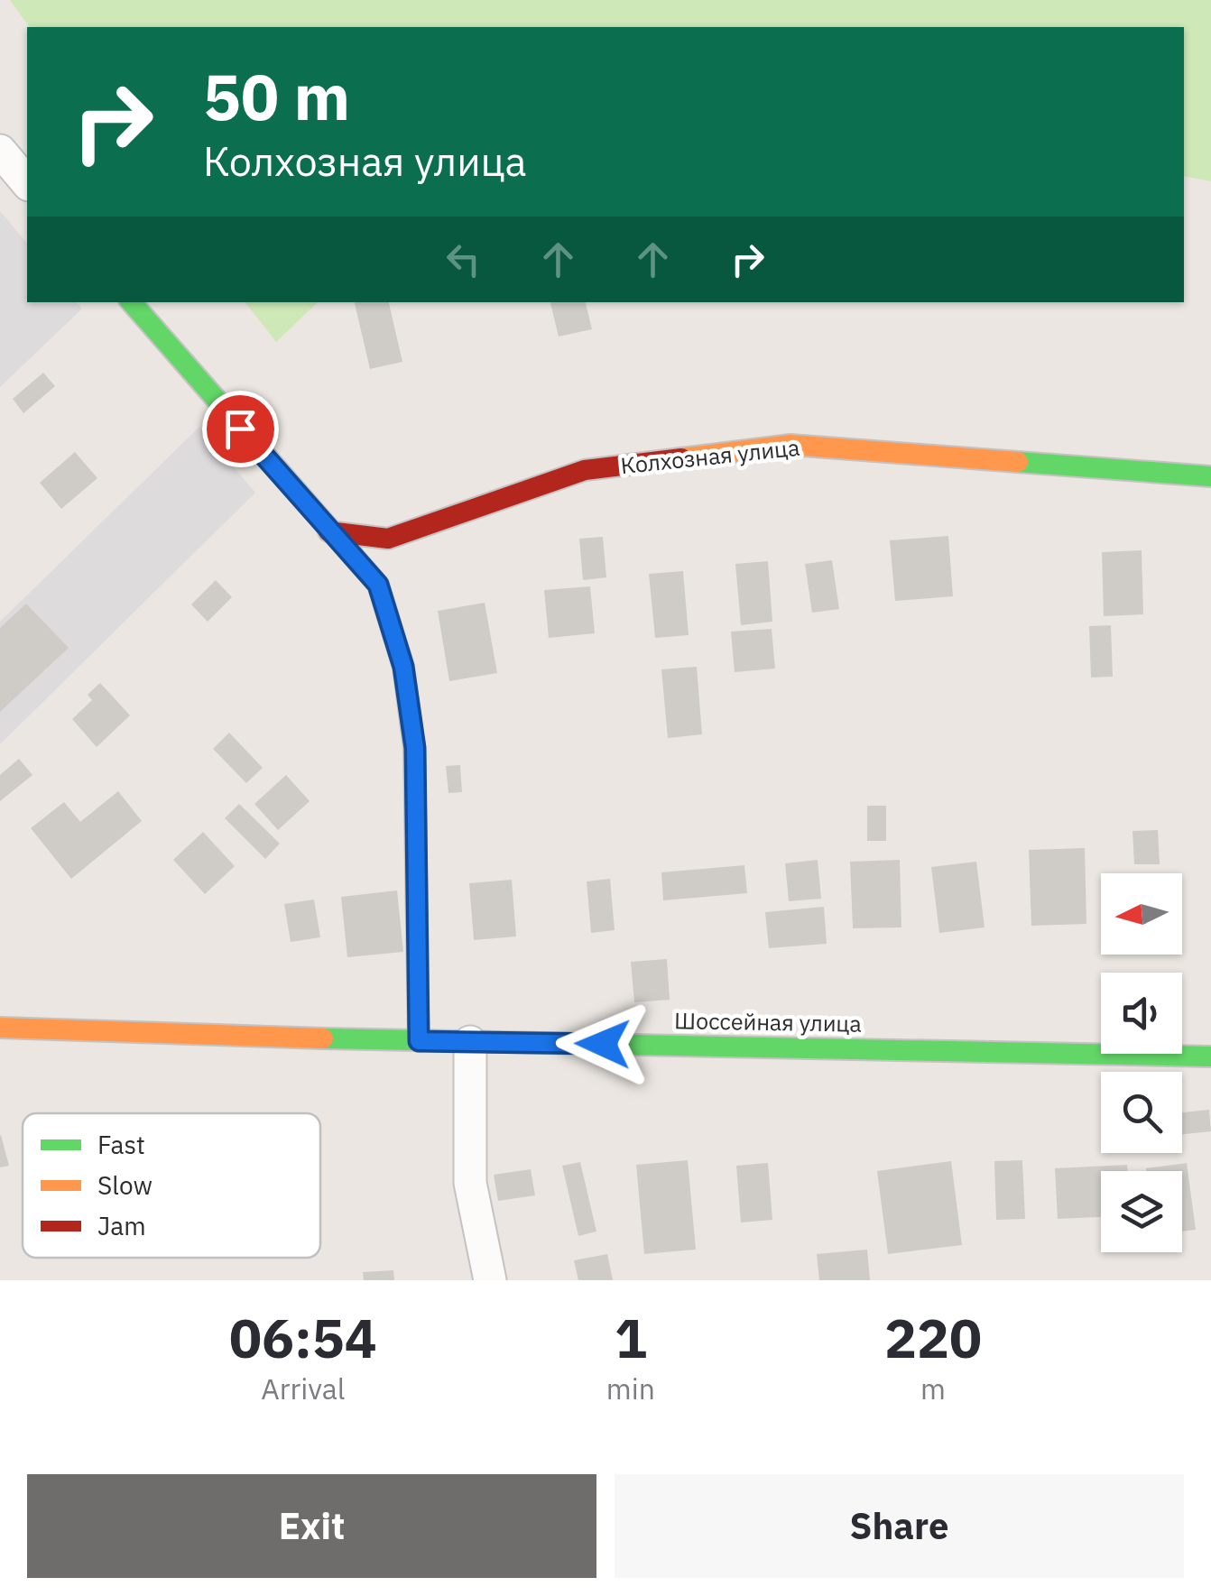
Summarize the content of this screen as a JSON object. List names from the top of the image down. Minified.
{"streets":{"street":["Колхозная улица","Шоссейная улица"]},"legend":["Fast","Slow","Jam"],"north":"left","page":{"turn":["50 m","Колхозная улица"],"eta":["06:54","Arrival","1","min","220","m"],"buttons":["Exit","Share"]}}
